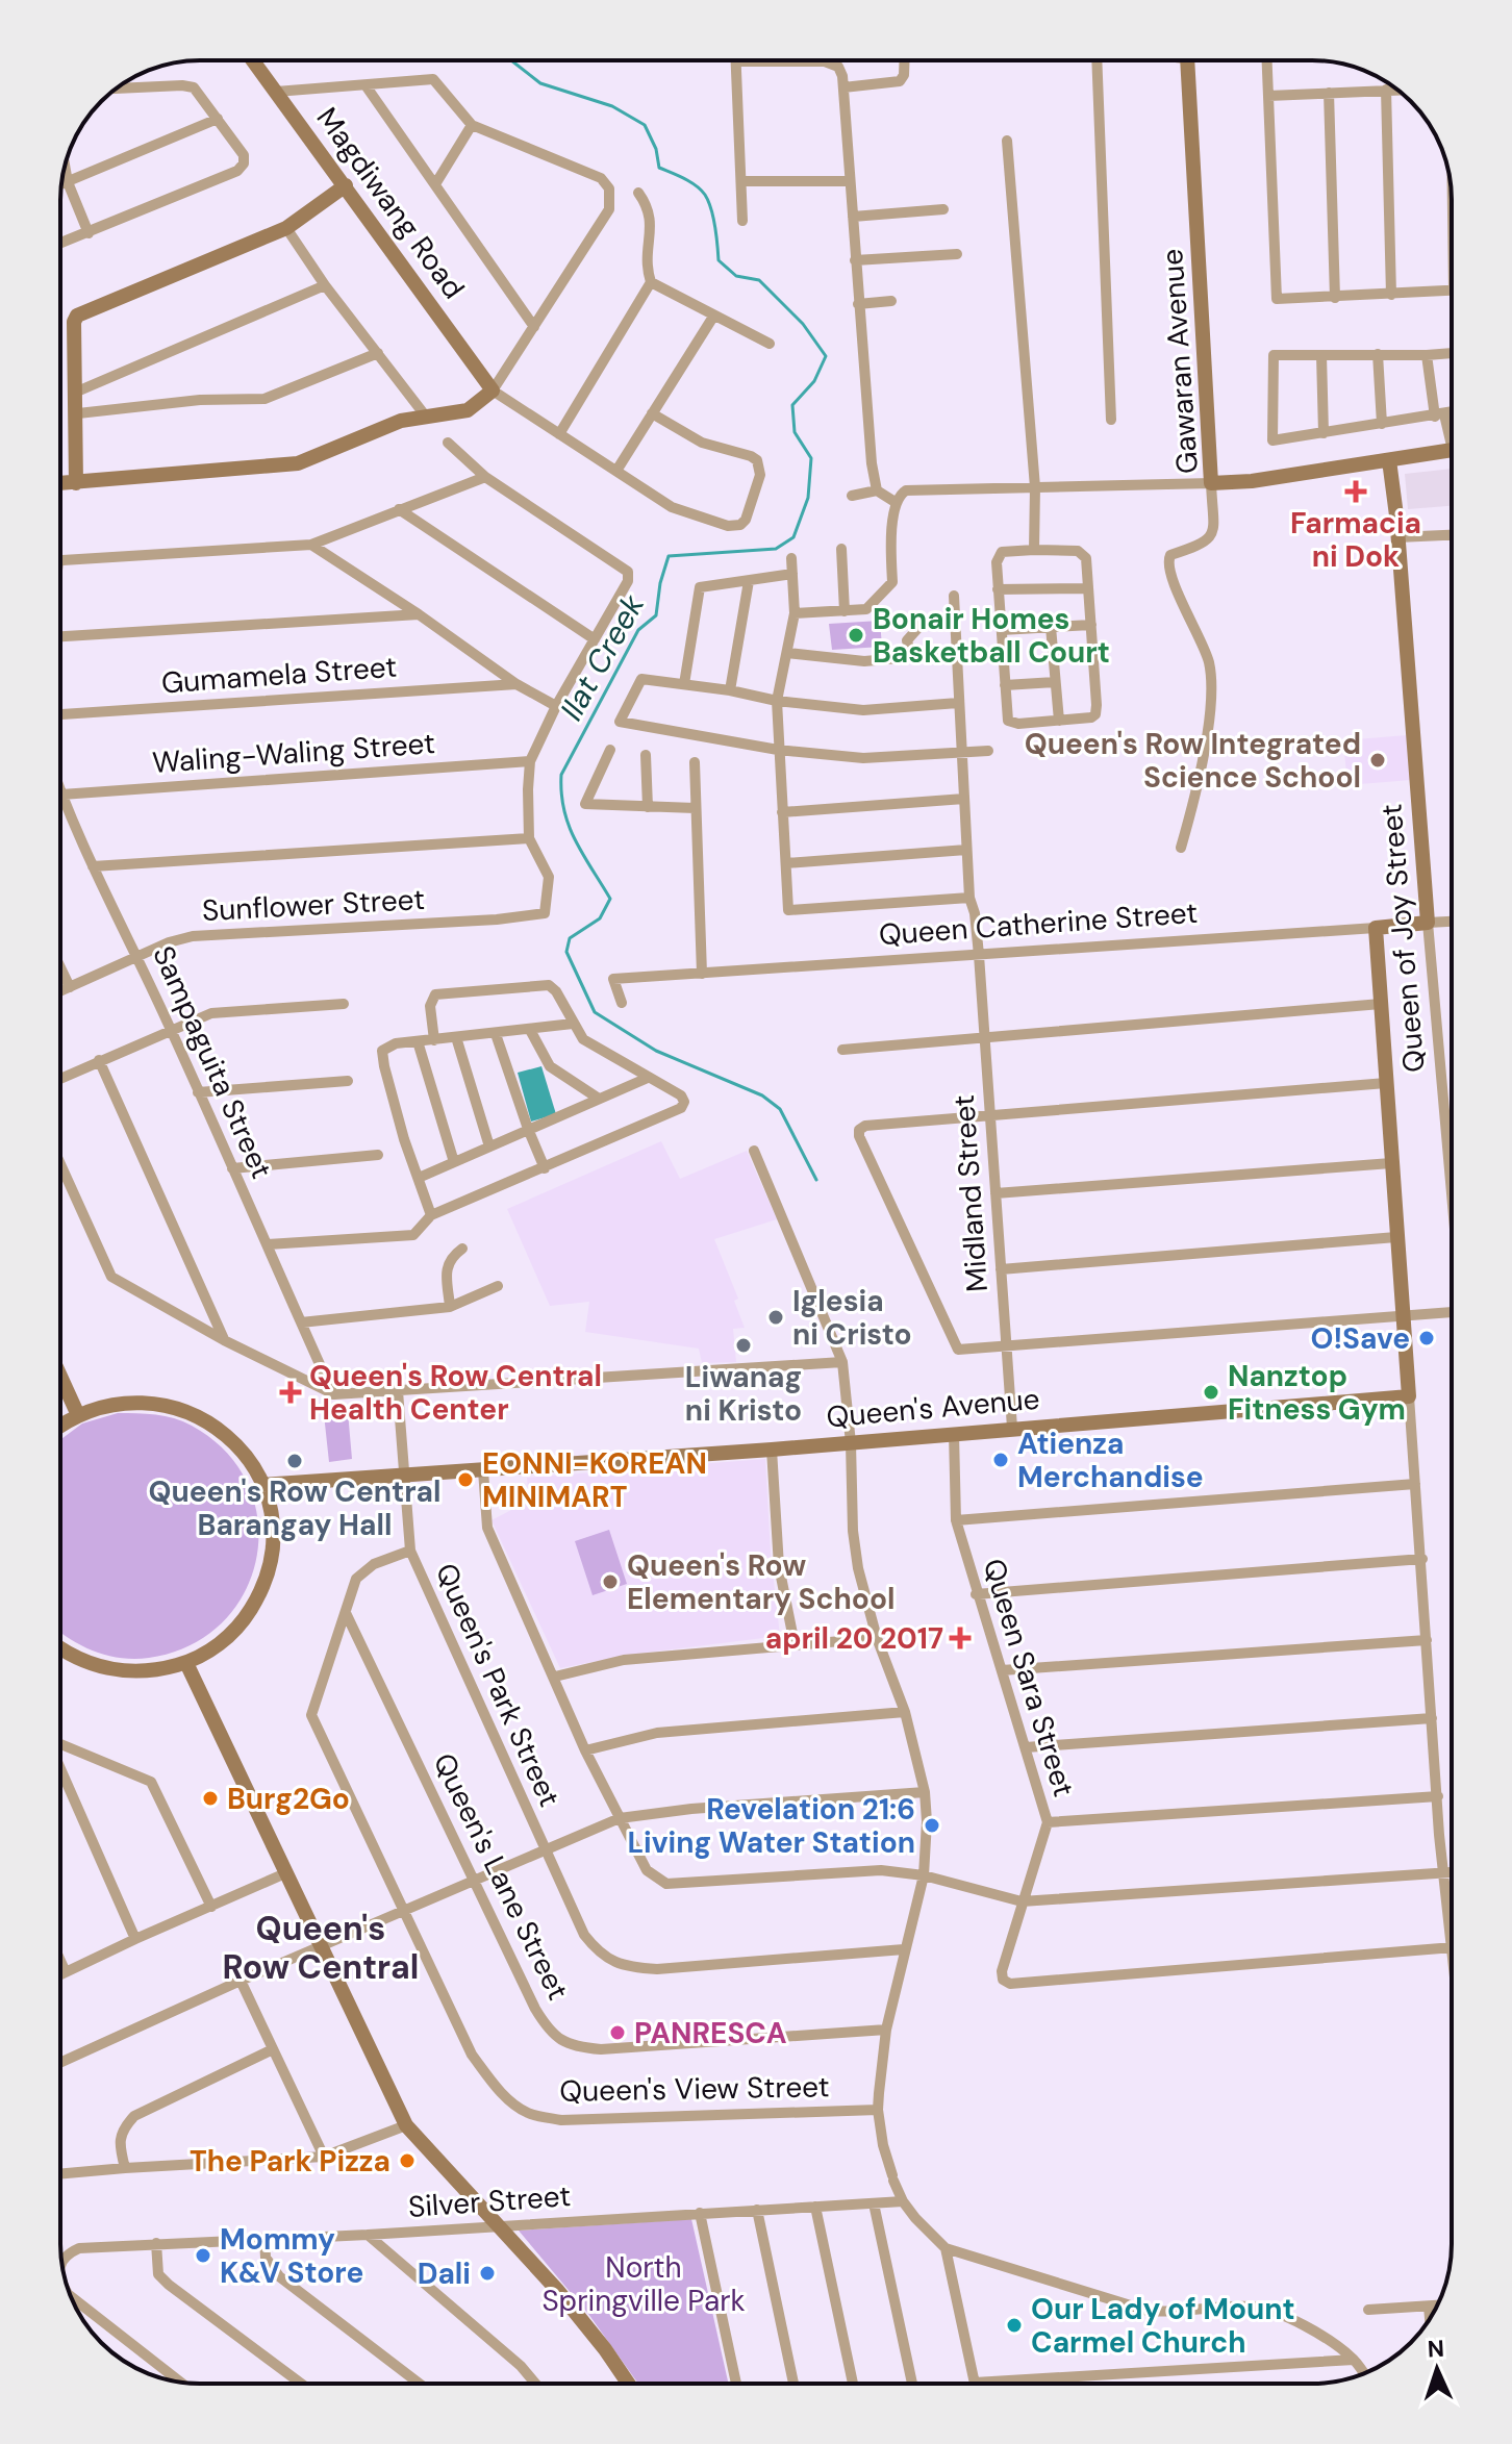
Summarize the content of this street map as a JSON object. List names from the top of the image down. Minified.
{"streets":{"street":["Magdiwang Road","Gawaran Avenue","Gumamela Street","Waling-Waling Street","Sunflower Street","Queen Catherine Street","Queen of Joy Street","Sampaguita Street","Midland Street","Queen's Avenue","Queen Sara Street","Queen's Park Street","Queen's Lane Street","Queen's View Street","Silver Street"]},"crossings":[["Gawaran Avenue","Queen of Joy Street"],["Waling-Waling Street","Sampaguita Street"],["Sunflower Street","Sampaguita Street"],["Queen Catherine Street","Queen of Joy Street"],["Queen Catherine Street","Midland Street"],["Midland Street","Queen's Avenue"],["Queen's Avenue","Queen Sara Street"],["Queen's Avenue","Queen's Park Street"],["Queen's Lane Street","Queen's View Street"]],"districts":["Queen's Row Central"],"water":["Ilat Creek"],"parks":["North Springville Park"],"places":{"health":["Farmacia ni Dok","Queen's Row Central Health Center","april 20 2017"],"other":["Bonair Homes Basketball Court","Queen's Row Integrated Science School","Iglesia ni Cristo","O!Save","Liwanag ni Kristo","Nanztop Fitness Gym","Atienza Merchandise","Queen's Row Central Barangay Hall","EONNI-KOREAN MINIMART","Queen's Row Elementary School","Burg2Go","Revelation 21:6 Living Water Station","PANRESCA","The Park Pizza","Mommy K&V Store","Dali","Our Lady of Mount Carmel Church"]},"north":"top"}
